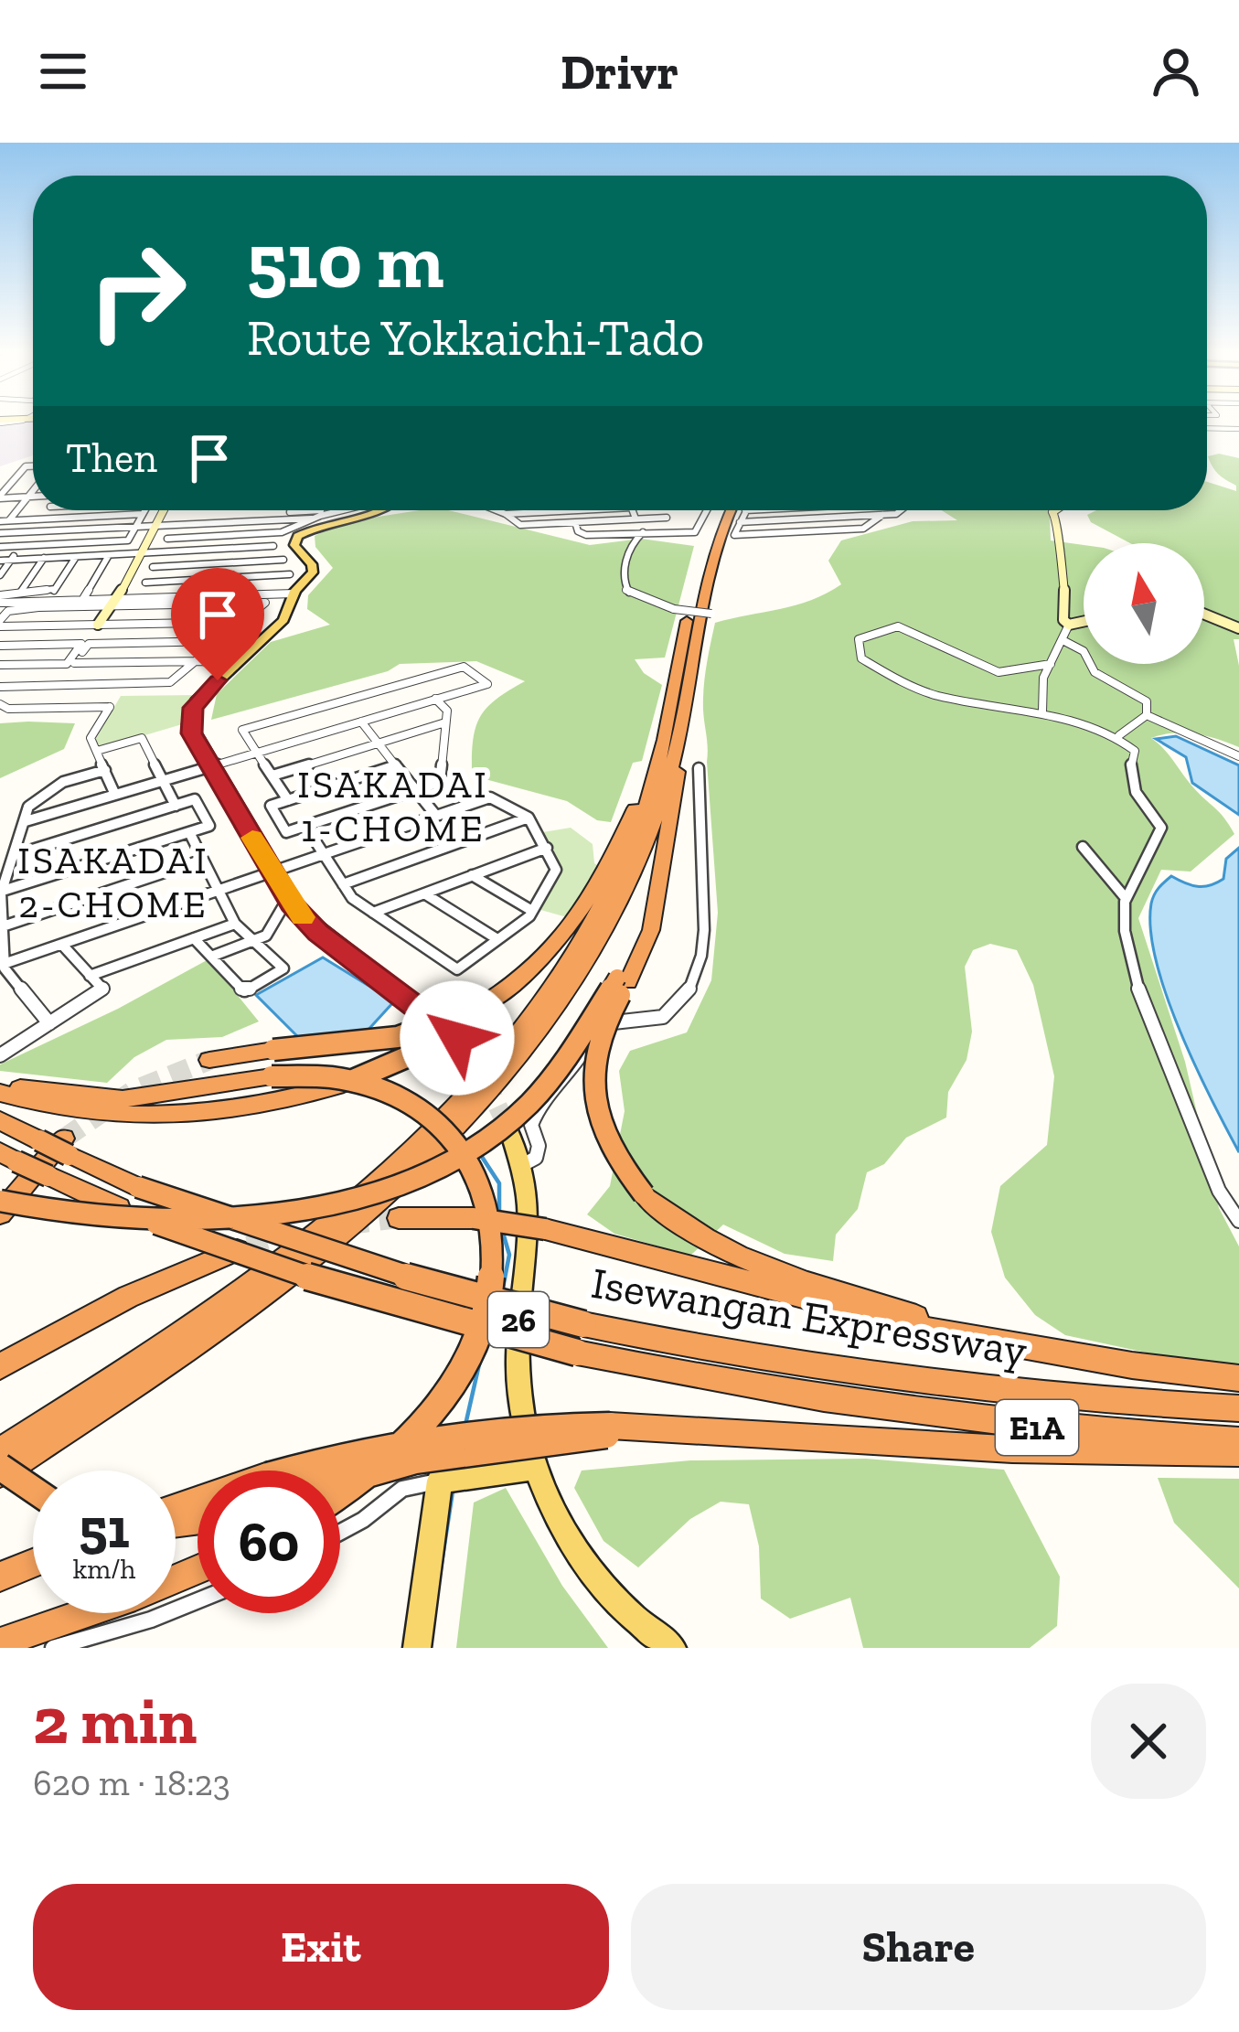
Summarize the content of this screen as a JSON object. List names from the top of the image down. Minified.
{"streets":{"highway":["Isewangan Expressway","E1A"],"main road":["26"]},"crossings":[["Isewangan Expressway","E1A"]],"districts":["ISAKADAI 1-CHOME","ISAKADAI 2-CHOME"],"north":"top","page":{"header":"Drivr","turn":["510 m","Route Yokkaichi-Tado"],"then":"Then","speed":"51 km/h","limit":"60","heading":["2 min","620 m · 18:23"],"buttons":["Exit","Share"]}}
